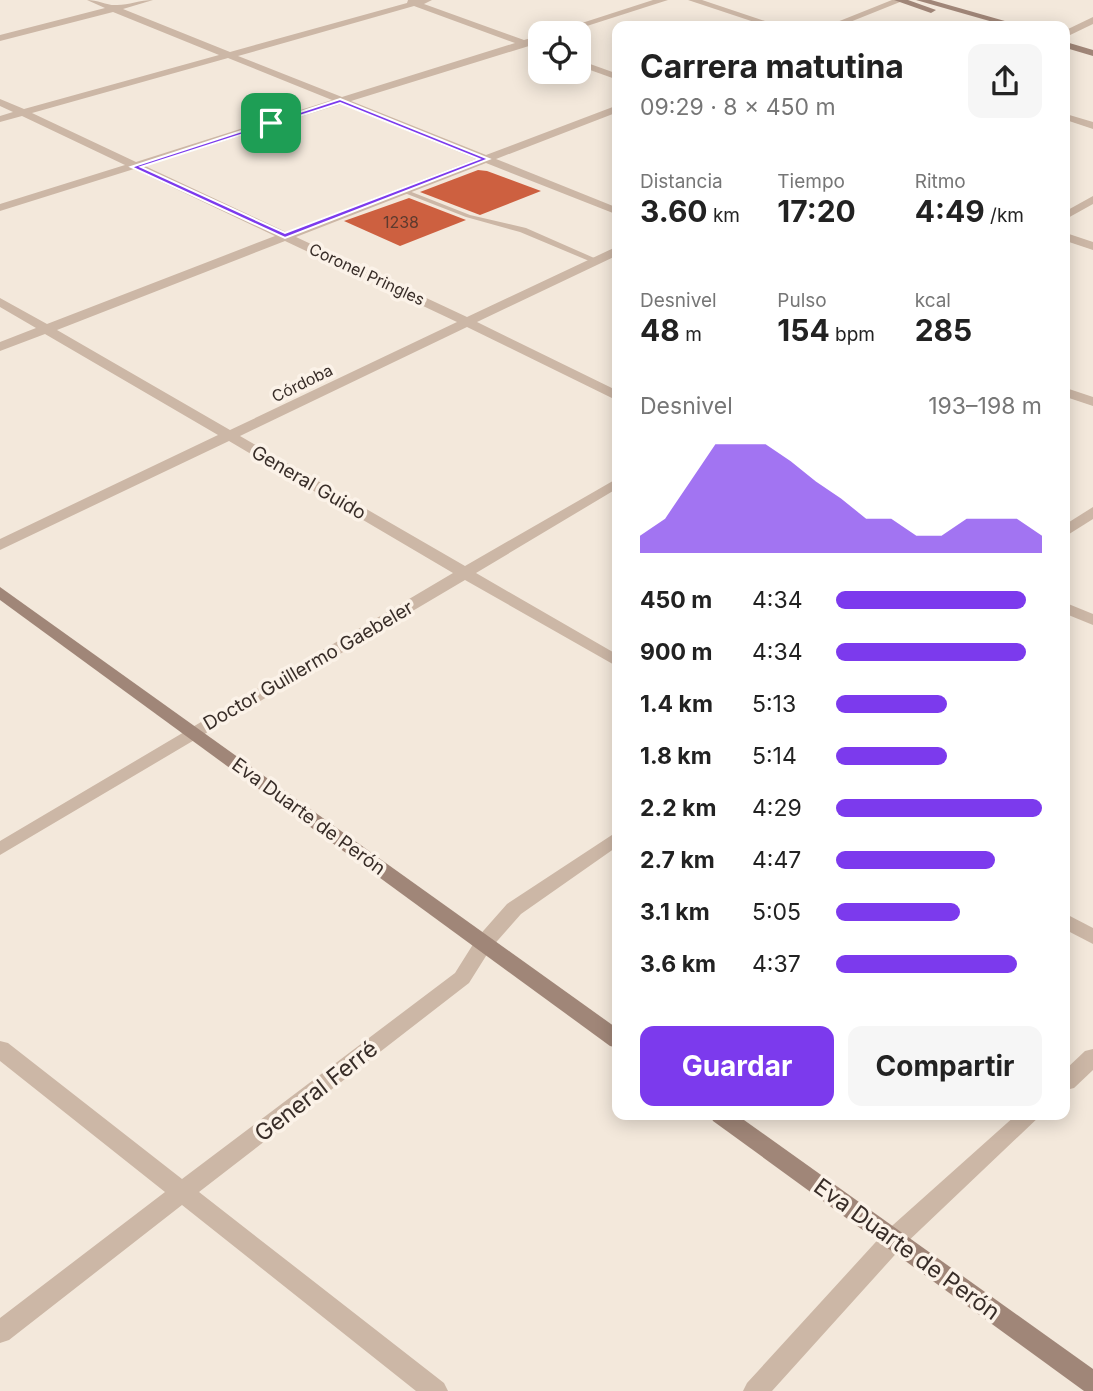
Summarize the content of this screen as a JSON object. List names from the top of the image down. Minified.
{"streets":{"main road":["Eva Duarte de Perón"],"street":["Coronel Pringles","Córdoba","General Guido","Doctor Guillermo Gaebeler","General Ferré"]},"crossings":[["Coronel Pringles","Córdoba"],["Córdoba","General Guido"],["General Guido","Doctor Guillermo Gaebeler"],["Doctor Guillermo Gaebeler","Eva Duarte de Perón"],["Eva Duarte de Perón","General Ferré"]],"house_numbers":["1238"],"page":{"heading":["Carrera matutina","09:29 · 8 × 450 m"],"stats":[["Distancia","3.60 km"],["Tiempo","17:20"],["Ritmo","4:49 /km"],["Desnivel","48 m"],["Pulso","154 bpm"],["kcal","285"]],"chart":["Desnivel","193–198 m"],"list":[{"name":"450 m","note":"4:34"},{"name":"900 m","note":"4:34"},{"name":"1.4 km","note":"5:13"},{"name":"1.8 km","note":"5:14"},{"name":"2.2 km","note":"4:29"},{"name":"2.7 km","note":"4:47"},{"name":"3.1 km","note":"5:05"},{"name":"3.6 km","note":"4:37"}],"buttons":["Guardar","Compartir"]}}
